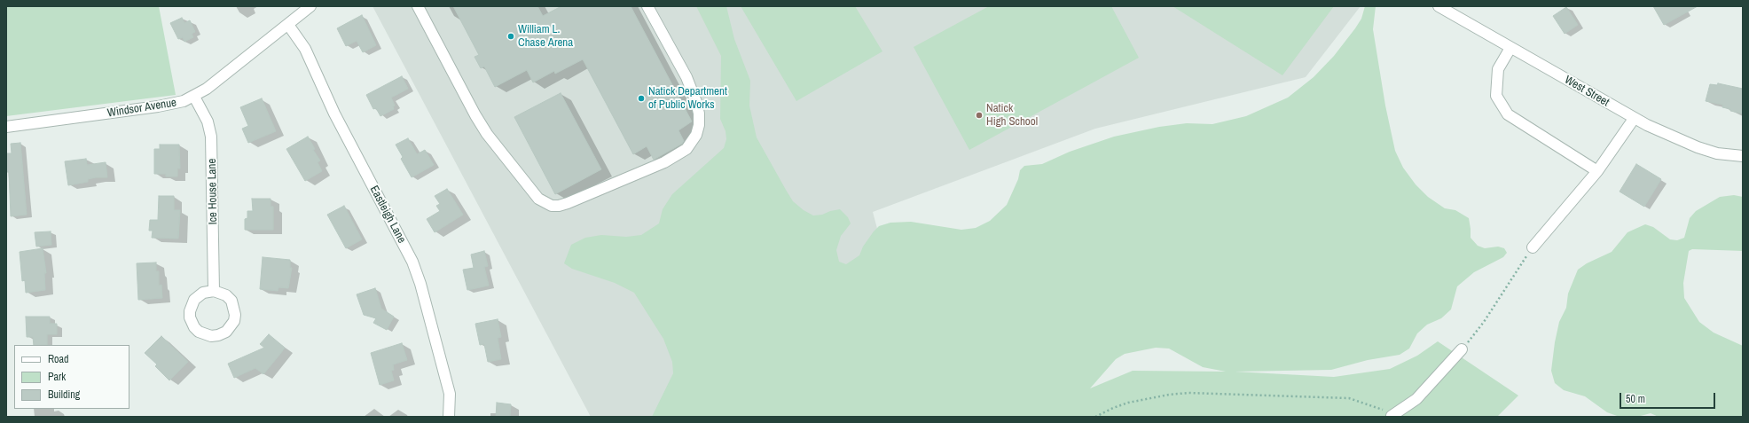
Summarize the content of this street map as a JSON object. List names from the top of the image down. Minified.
{"streets":{"street":["West Street","Windsor Avenue","Ice House Lane","Eastleigh Lane"]},"crossings":[["Windsor Avenue","Ice House Lane"],["Windsor Avenue","Eastleigh Lane"]],"places":["William L. Chase Arena","Natick Department of Public Works","Natick High School"],"legend":["Road","Park","Building"],"scale_bar":"50 m"}
